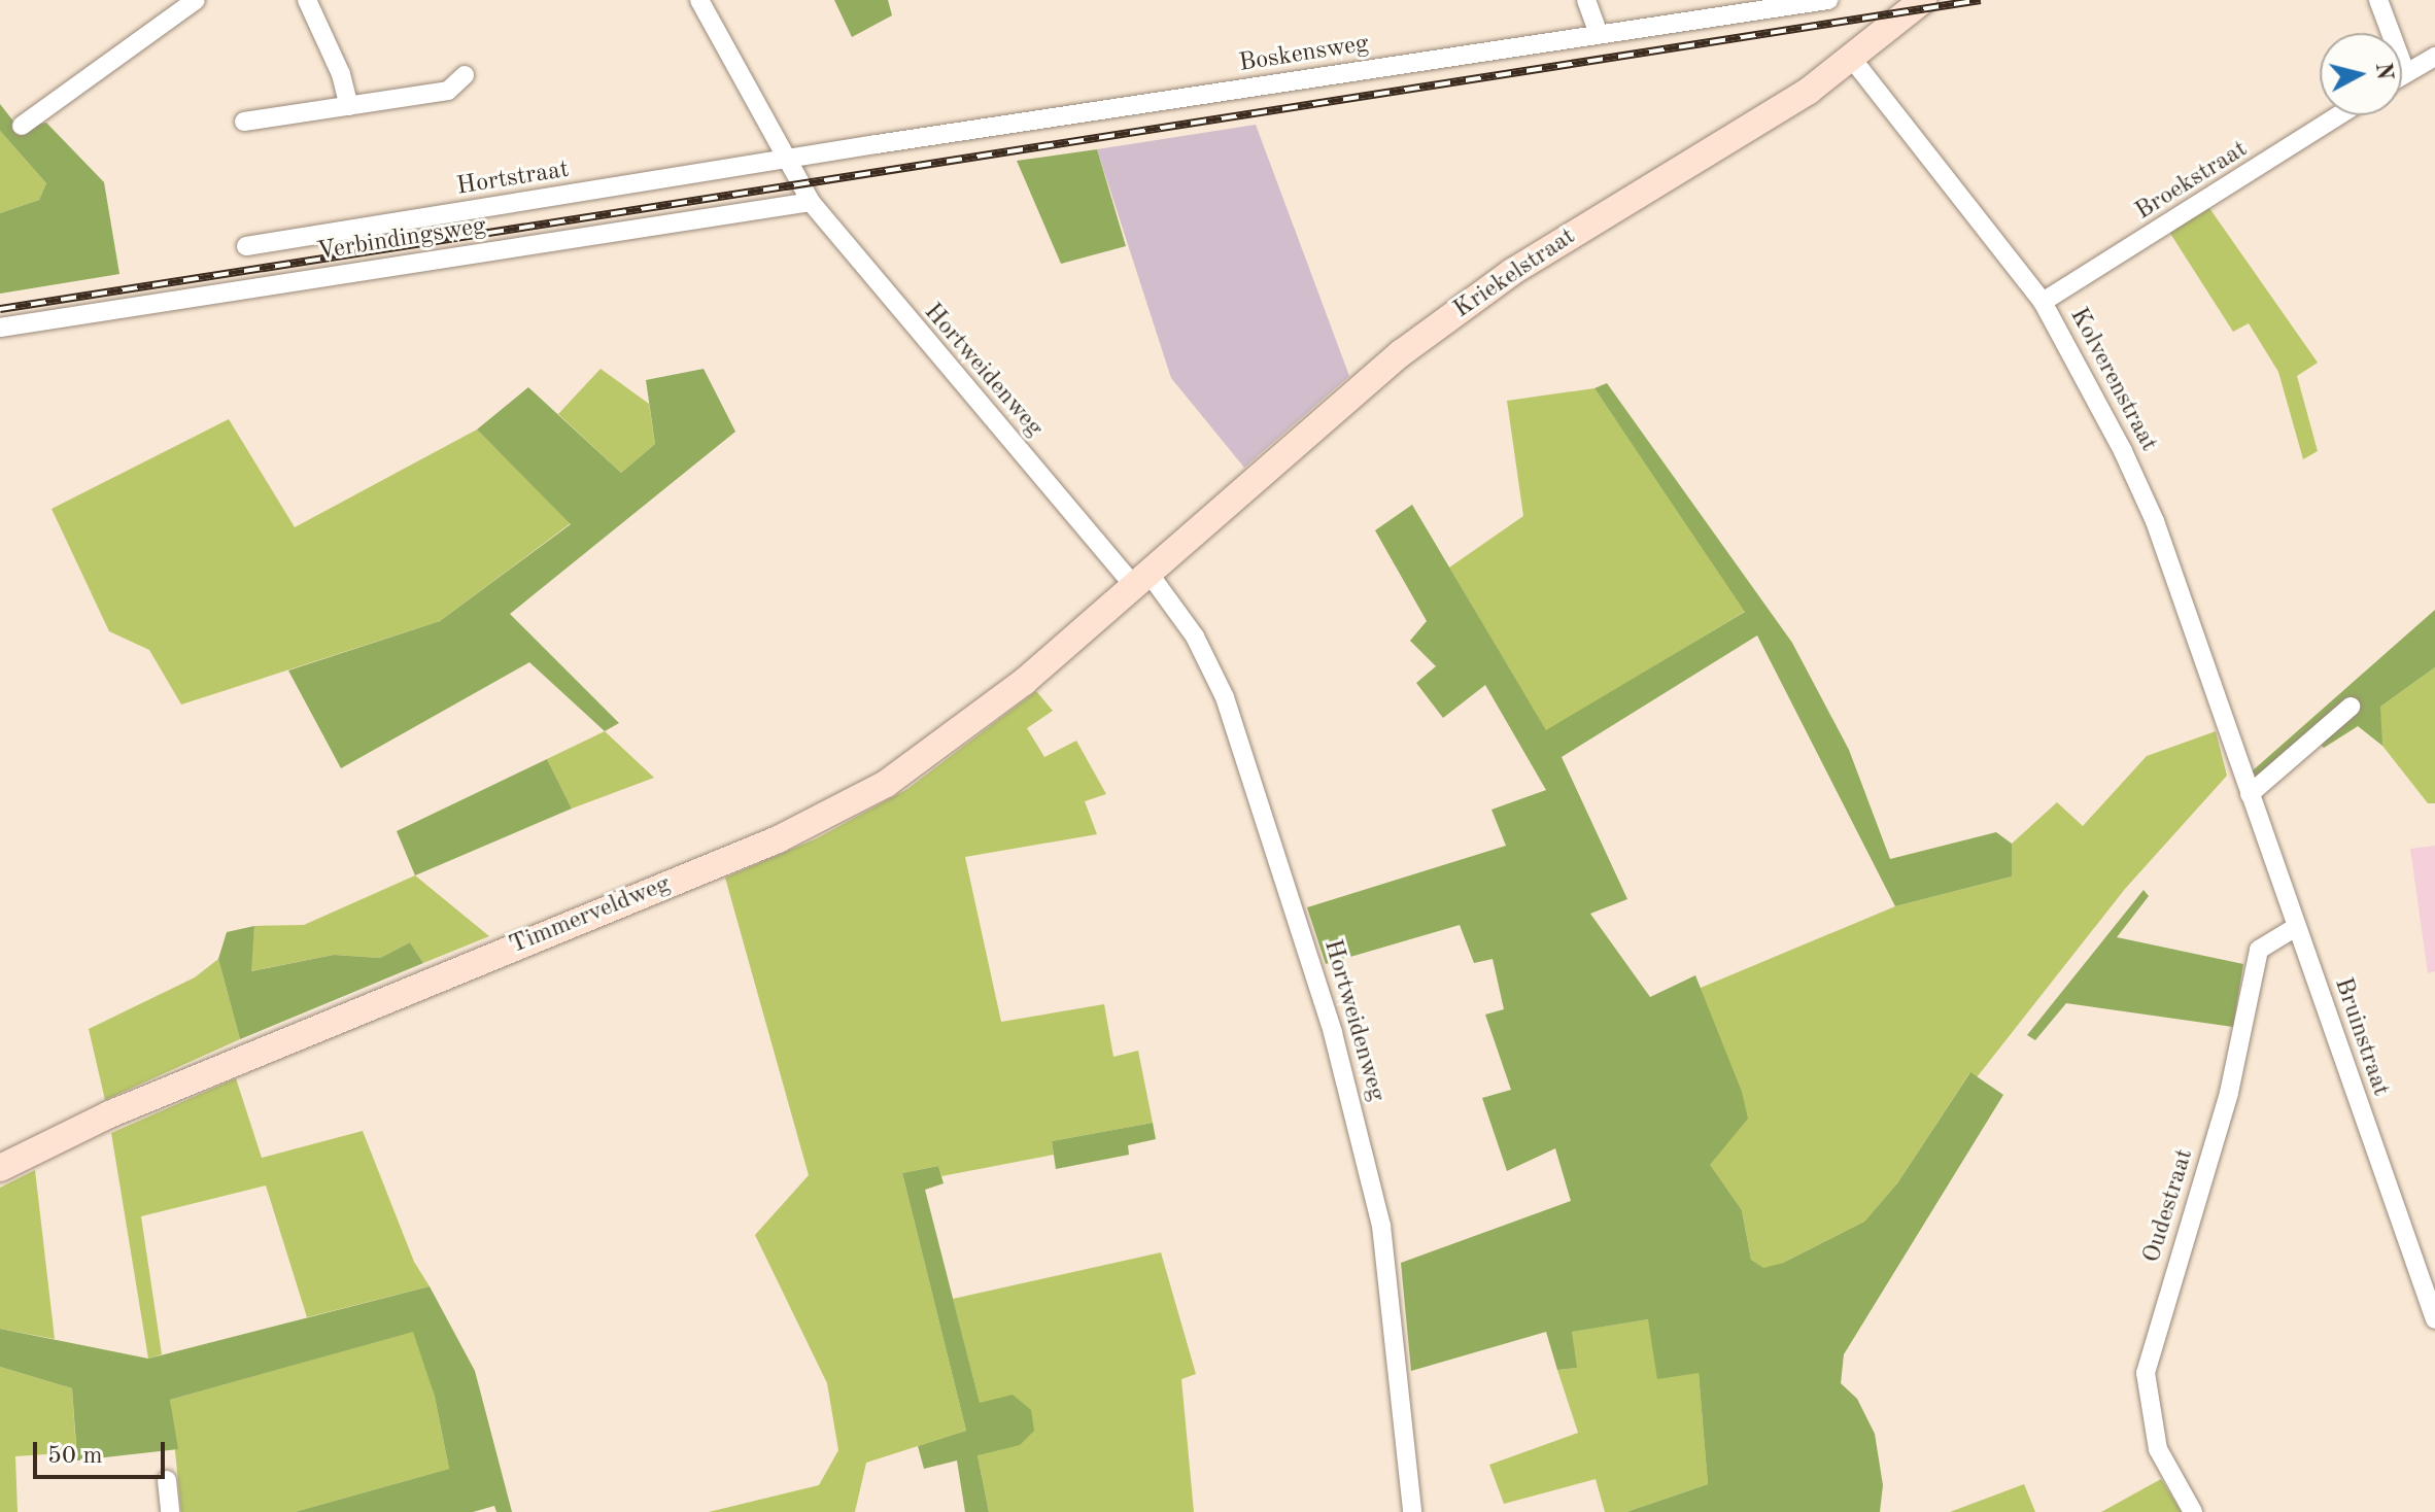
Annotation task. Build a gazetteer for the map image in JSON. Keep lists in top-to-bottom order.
{
  "streets": {
    "street": [
      "Boskensweg",
      "Hortstraat",
      "Broekstraat",
      "Verbindingsweg",
      "Kriekelstraat",
      "Hortweidenweg",
      "Kolverenstraat",
      "Timmerveldweg",
      "Bruinstraat",
      "Oudestraat"
    ]
  },
  "crossings": [
    ["Boskensweg", "Hortstraat"],
    ["Boskensweg", "Hortweidenweg"],
    ["Hortstraat", "Hortweidenweg"],
    ["Broekstraat", "Kolverenstraat"],
    ["Verbindingsweg", "Hortweidenweg"],
    ["Kriekelstraat", "Hortweidenweg"],
    ["Kriekelstraat", "Kolverenstraat"],
    ["Kriekelstraat", "Timmerveldweg"],
    ["Hortweidenweg", "Timmerveldweg"],
    ["Kolverenstraat", "Bruinstraat"],
    ["Bruinstraat", "Oudestraat"]
  ],
  "scale_bar": "50 m",
  "north": "right"
}
